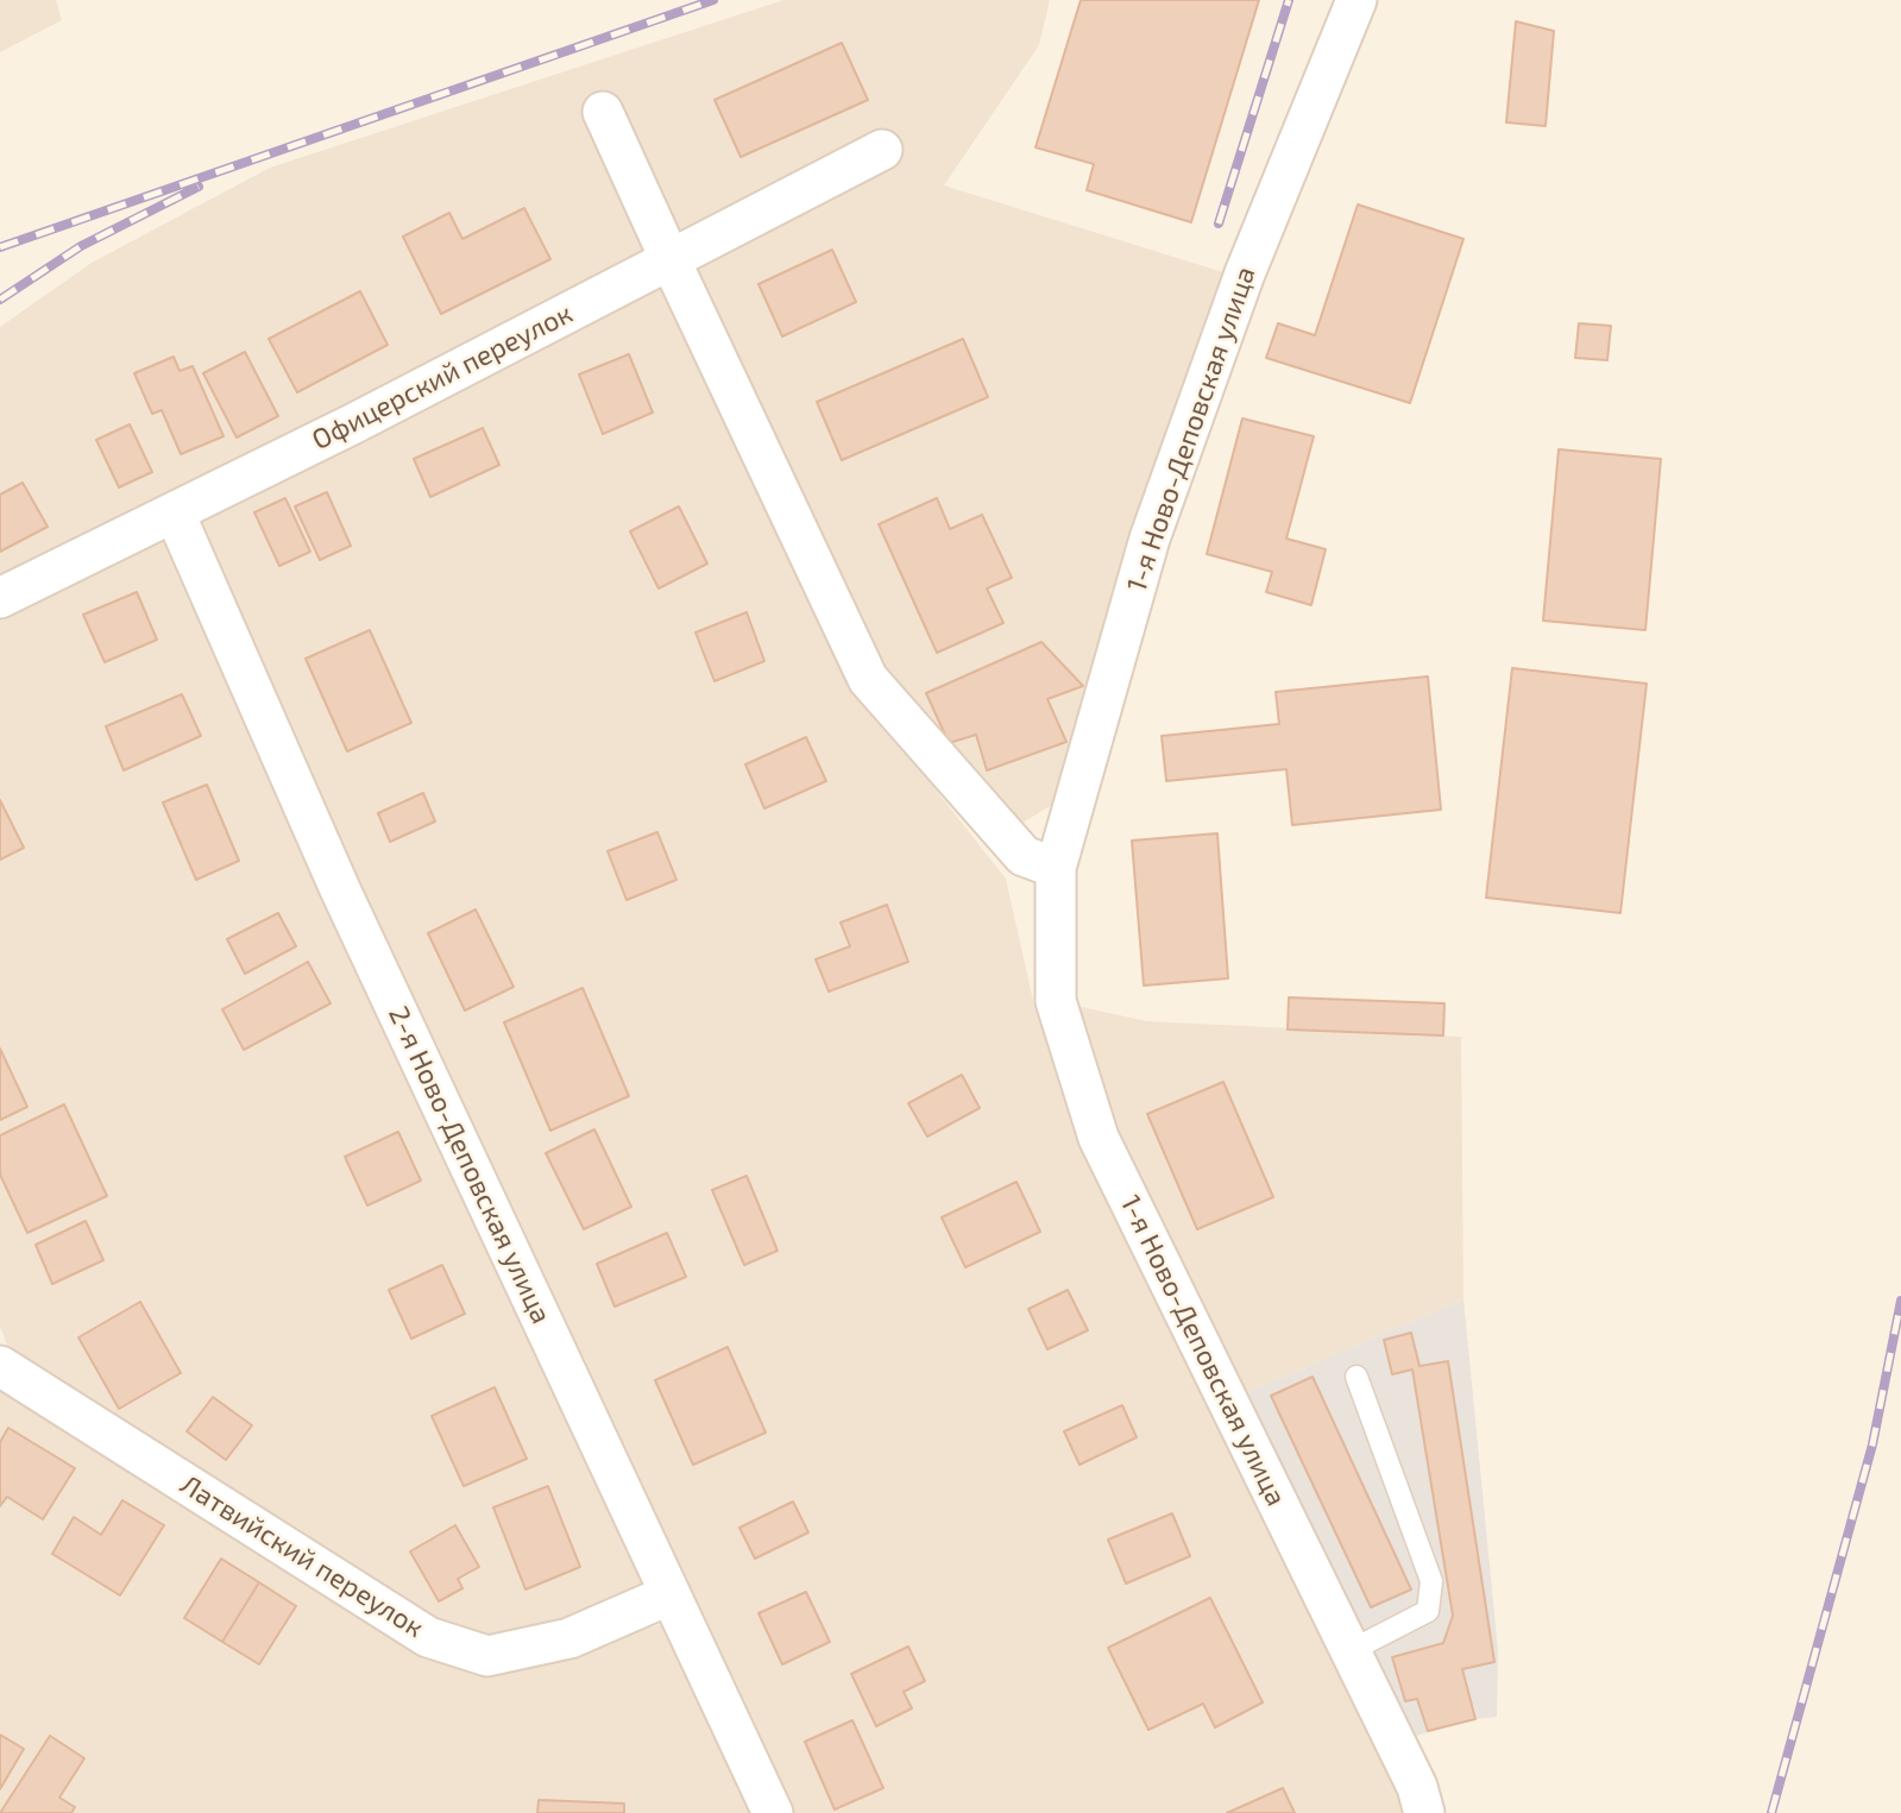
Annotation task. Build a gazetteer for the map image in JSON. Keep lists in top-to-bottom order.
{
  "streets": {
    "street": [
      "Офицерский переулок",
      "1-я Ново-Деповская улица",
      "2-я Ново-Деповская улица",
      "Латвийский переулок"
    ]
  },
  "crossings": [
    ["Офицерский переулок", "2-я Ново-Деповская улица"],
    ["2-я Ново-Деповская улица", "Латвийский переулок"]
  ]
}
